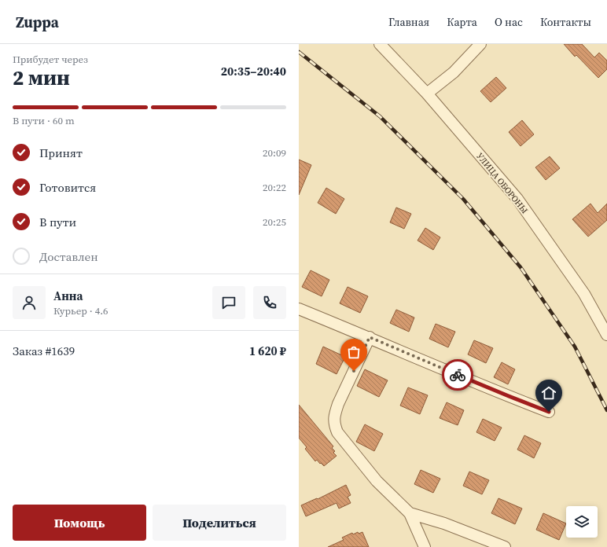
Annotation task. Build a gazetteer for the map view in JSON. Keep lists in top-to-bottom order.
{
  "streets": {
    "street": ["УЛИЦА ОБОРОНЫ"]
  },
  "page": {
    "header": "Zuppa",
    "nav": [
      "Главная",
      "Карта",
      "О нас",
      "Контакты"
    ],
    "heading": ["2 мин", "Прибудет через", "20:35–20:40"],
    "panel": [
      "Анна",
      "Курьер · 4.6",
      "Заказ #1639",
      "1 620 ₽"
    ],
    "bar": "В пути · 60 m",
    "list": [
      ["Принят", "20:09"],
      ["Готовится", "20:22"],
      ["В пути", "20:25"],
      "Доставлен"
    ],
    "buttons": ["Помощь", "Поделиться"]
  }
}
